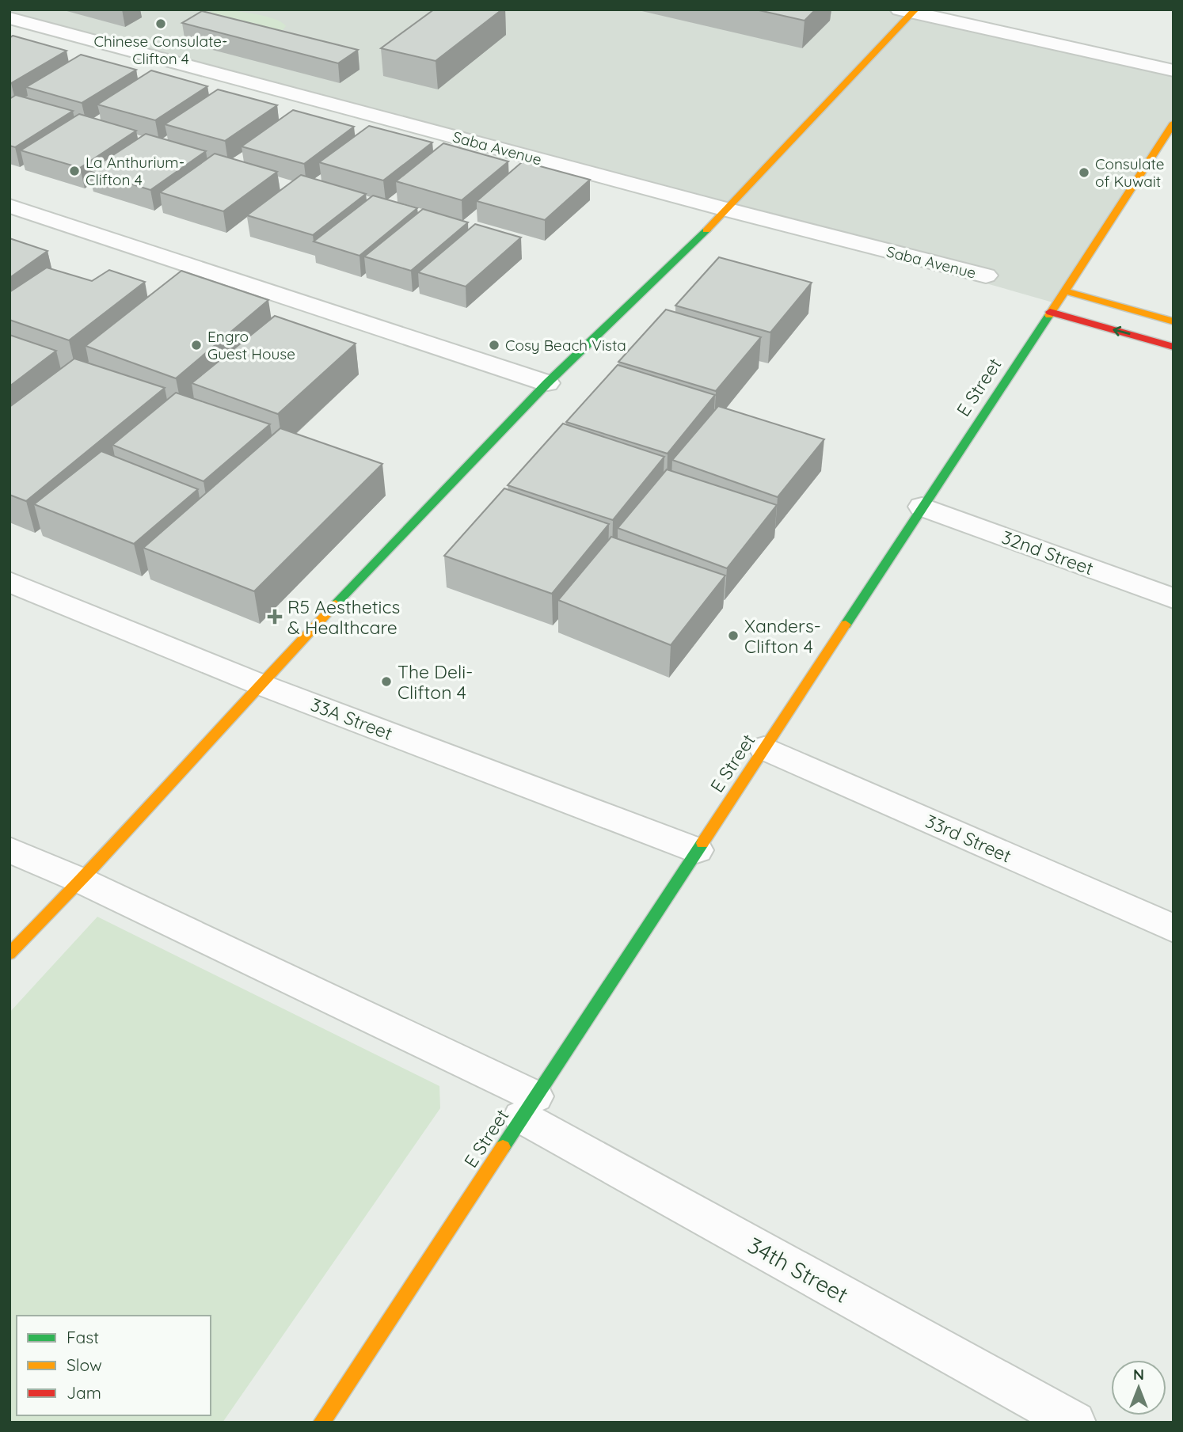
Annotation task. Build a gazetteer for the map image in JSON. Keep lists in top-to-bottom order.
{
  "streets": {
    "main road": ["E Street"],
    "street": [
      "Saba Avenue",
      "32nd Street",
      "33A Street",
      "33rd Street",
      "34th Street"
    ]
  },
  "crossings": [
    ["E Street", "32nd Street"],
    ["E Street", "33A Street"],
    ["E Street", "33rd Street"],
    ["E Street", "34th Street"]
  ],
  "places": {
    "other": [
      "Chinese Consulate- Clifton 4",
      "La Anthurium- Clifton 4",
      "Consulate of Kuwait",
      "Engro Guest House",
      "Cosy Beach Vista",
      "Xanders- Clifton 4",
      "The Deli- Clifton 4"
    ],
    "health": ["R5 Aesthetics & Healthcare"]
  },
  "legend": ["Fast", "Slow", "Jam"],
  "north": "top"
}
